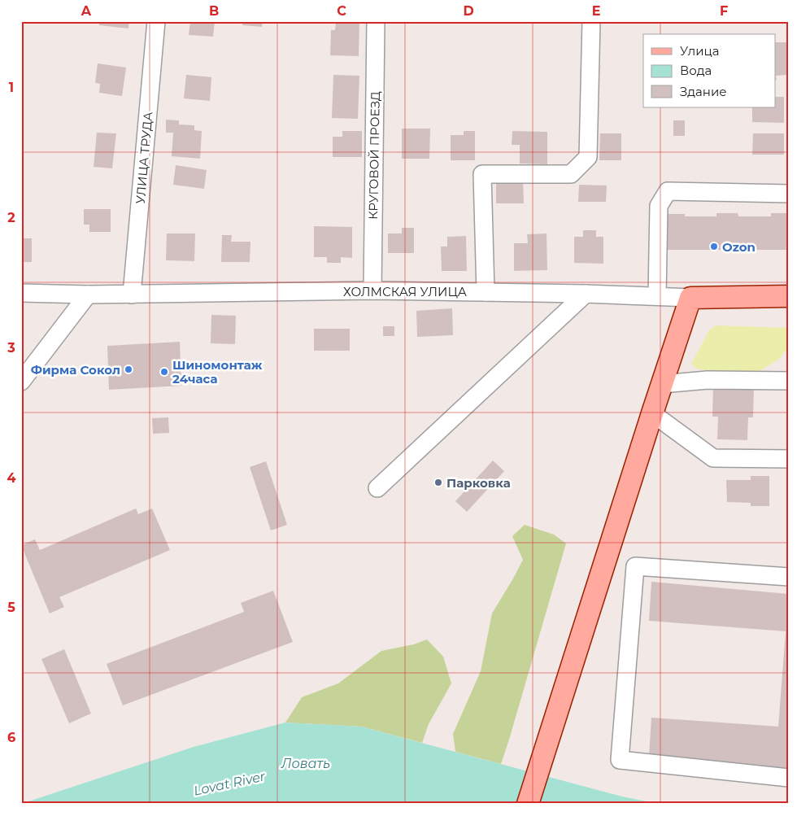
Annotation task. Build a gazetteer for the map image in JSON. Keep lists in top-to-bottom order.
{
  "streets": {
    "main road": ["ХОЛМСКАЯ УЛИЦА"],
    "street": ["КРУГОВОЙ ПРОЕЗД", "УЛИЦА ТРУДА"]
  },
  "crossings": [
    ["КРУГОВОЙ ПРОЕЗД", "ХОЛМСКАЯ УЛИЦА"],
    ["УЛИЦА ТРУДА", "ХОЛМСКАЯ УЛИЦА"]
  ],
  "water": ["Ловать", "Lovat River"],
  "places": [
    "Ozon",
    "Фирма Сокол",
    "Шиномонтаж 24часа",
    "Парковка"
  ],
  "legend": ["Улица", "Вода", "Здание"],
  "grid": {
    "columns": [
      "A",
      "B",
      "C",
      "D",
      "E",
      "F"
    ],
    "rows": [
      "1",
      "2",
      "3",
      "4",
      "5",
      "6"
    ]
  }
}
